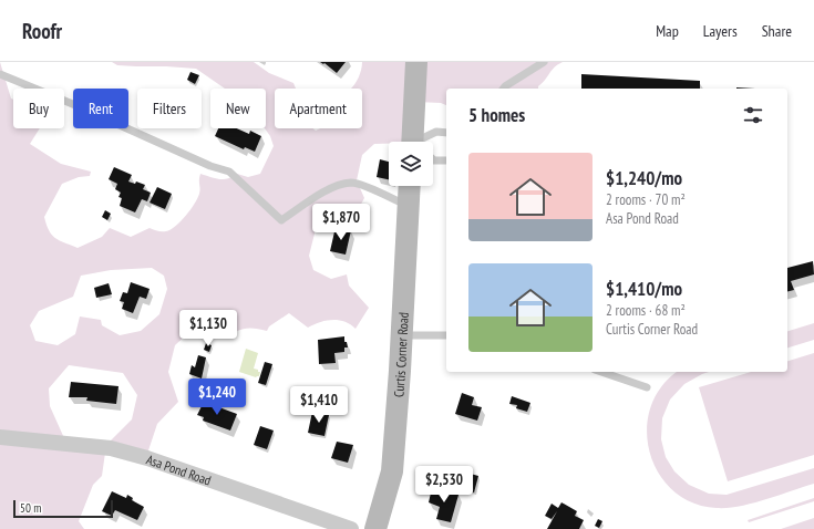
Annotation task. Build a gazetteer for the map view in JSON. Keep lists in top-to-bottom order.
{
  "streets": {
    "street": ["Curtis Corner Road", "Asa Pond Road"]
  },
  "scale_bar": "50 m",
  "page": {
    "header": "Roofr",
    "nav": ["Map", "Layers", "Share"],
    "chip": [
      "Buy",
      "Rent",
      "Filters",
      "New",
      "Apartment"
    ],
    "heading": "5 homes",
    "list": [
      {
        "name": "$1,240/mo",
        "note": "2 rooms · 70 m² · Asa Pond Road"
      },
      {
        "name": "$1,410/mo",
        "note": "2 rooms · 68 m² · Curtis Corner Road"
      }
    ],
    "price": [
      "$1,870",
      "$1,130",
      "$1,240",
      "$1,410",
      "$2,530"
    ],
    "scale": "50 m"
  }
}
